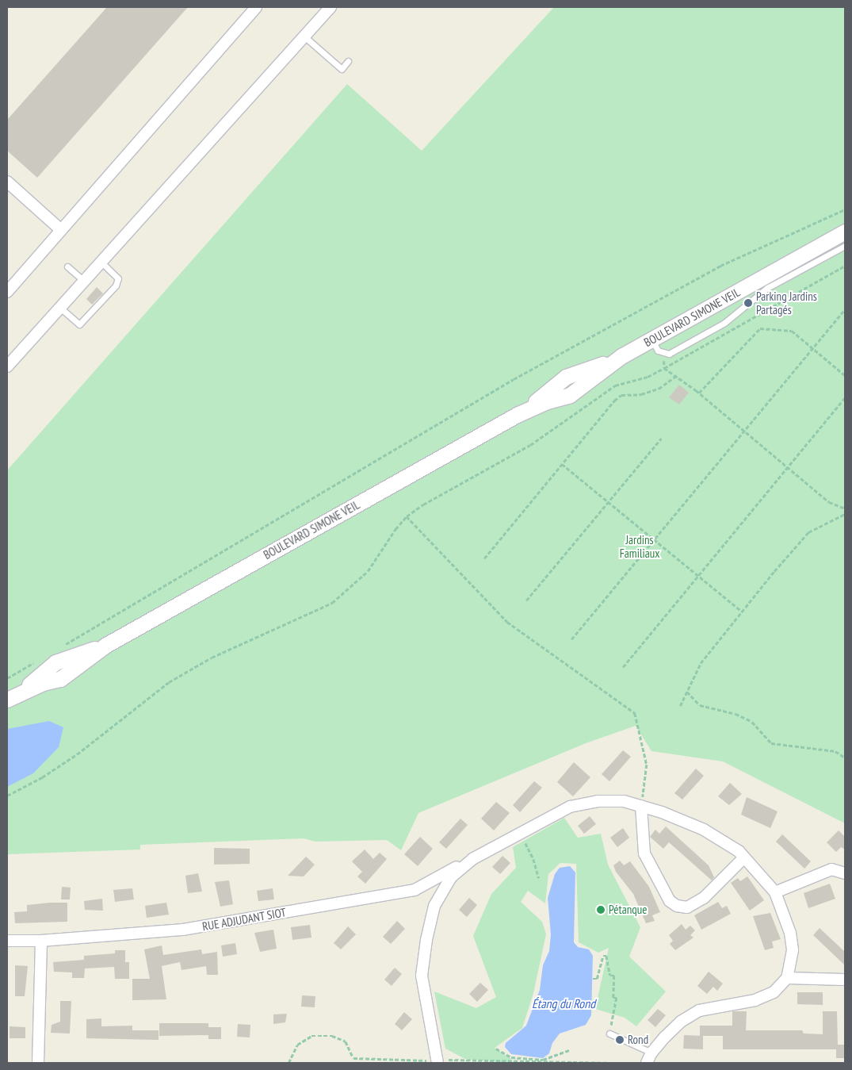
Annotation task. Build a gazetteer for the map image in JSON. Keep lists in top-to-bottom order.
{
  "streets": {
    "main road": ["BOULEVARD SIMONE VEIL"],
    "street": ["RUE ADJUDANT SIOT"]
  },
  "water": ["Étang du Rond"],
  "parks": ["Jardins Familiaux"],
  "places": ["Parking Jardins Partagés", "Pétanque", "Rond"]
}
